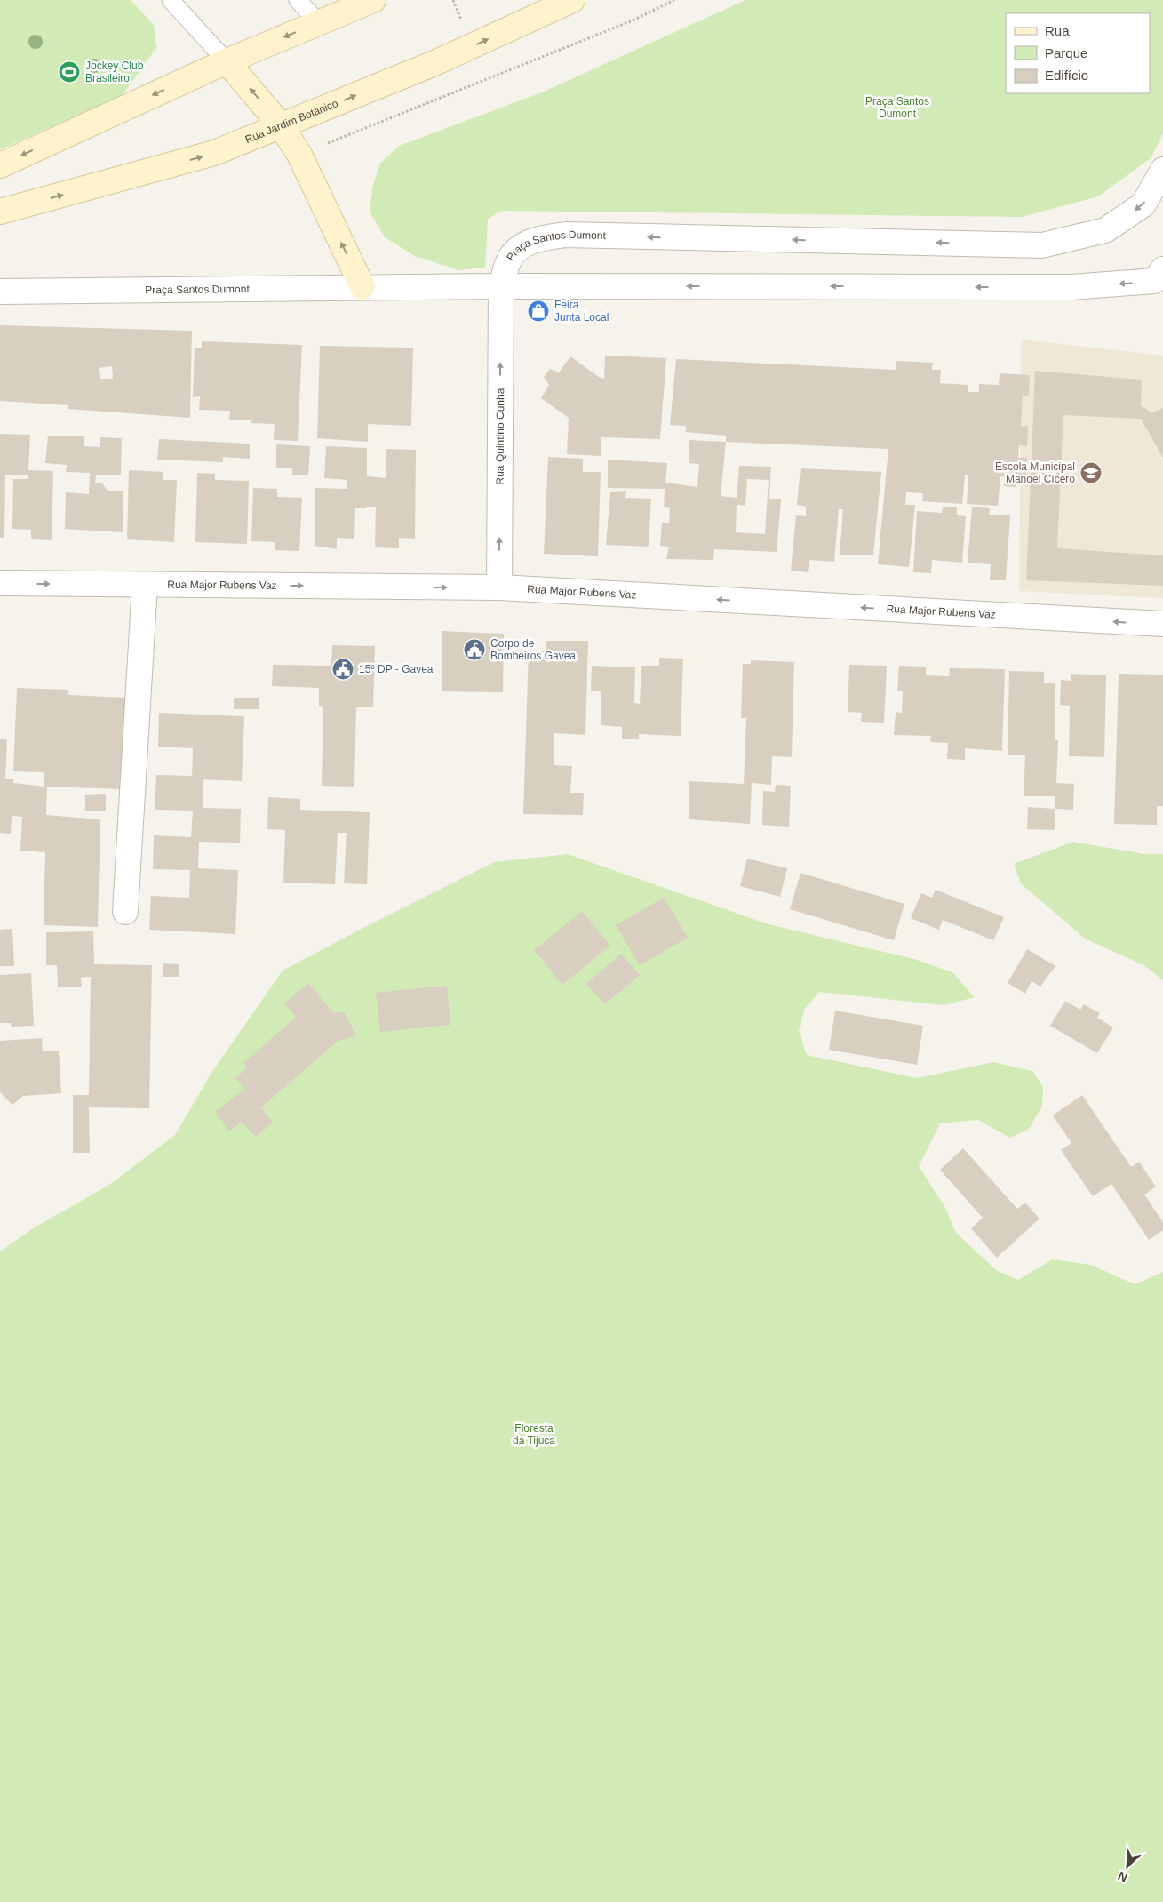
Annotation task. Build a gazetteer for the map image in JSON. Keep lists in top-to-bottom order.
{
  "streets": {
    "main road": ["Rua Jardim Botânico"],
    "street": ["Praça Santos Dumont", "Rua Quintino Cunha", "Rua Major Rubens Vaz"]
  },
  "crossings": [
    ["Praça Santos Dumont", "Rua Quintino Cunha"],
    ["Rua Quintino Cunha", "Rua Major Rubens Vaz"]
  ],
  "one_way": ["Praça Santos Dumont", "Rua Quintino Cunha"],
  "parks": ["Praça Santos Dumont", "Floresta da Tijuca"],
  "places": {
    "sports": ["Jockey Club Brasileiro"],
    "shop": ["Feira Junta Local"],
    "school or university": ["Escola Municipal Manoel Cícero"],
    "public building": ["Corpo de Bombeiros Gavea", "15º DP - Gavea"]
  },
  "legend": ["Rua", "Parque", "Edifício"],
  "north": "bottom left"
}
